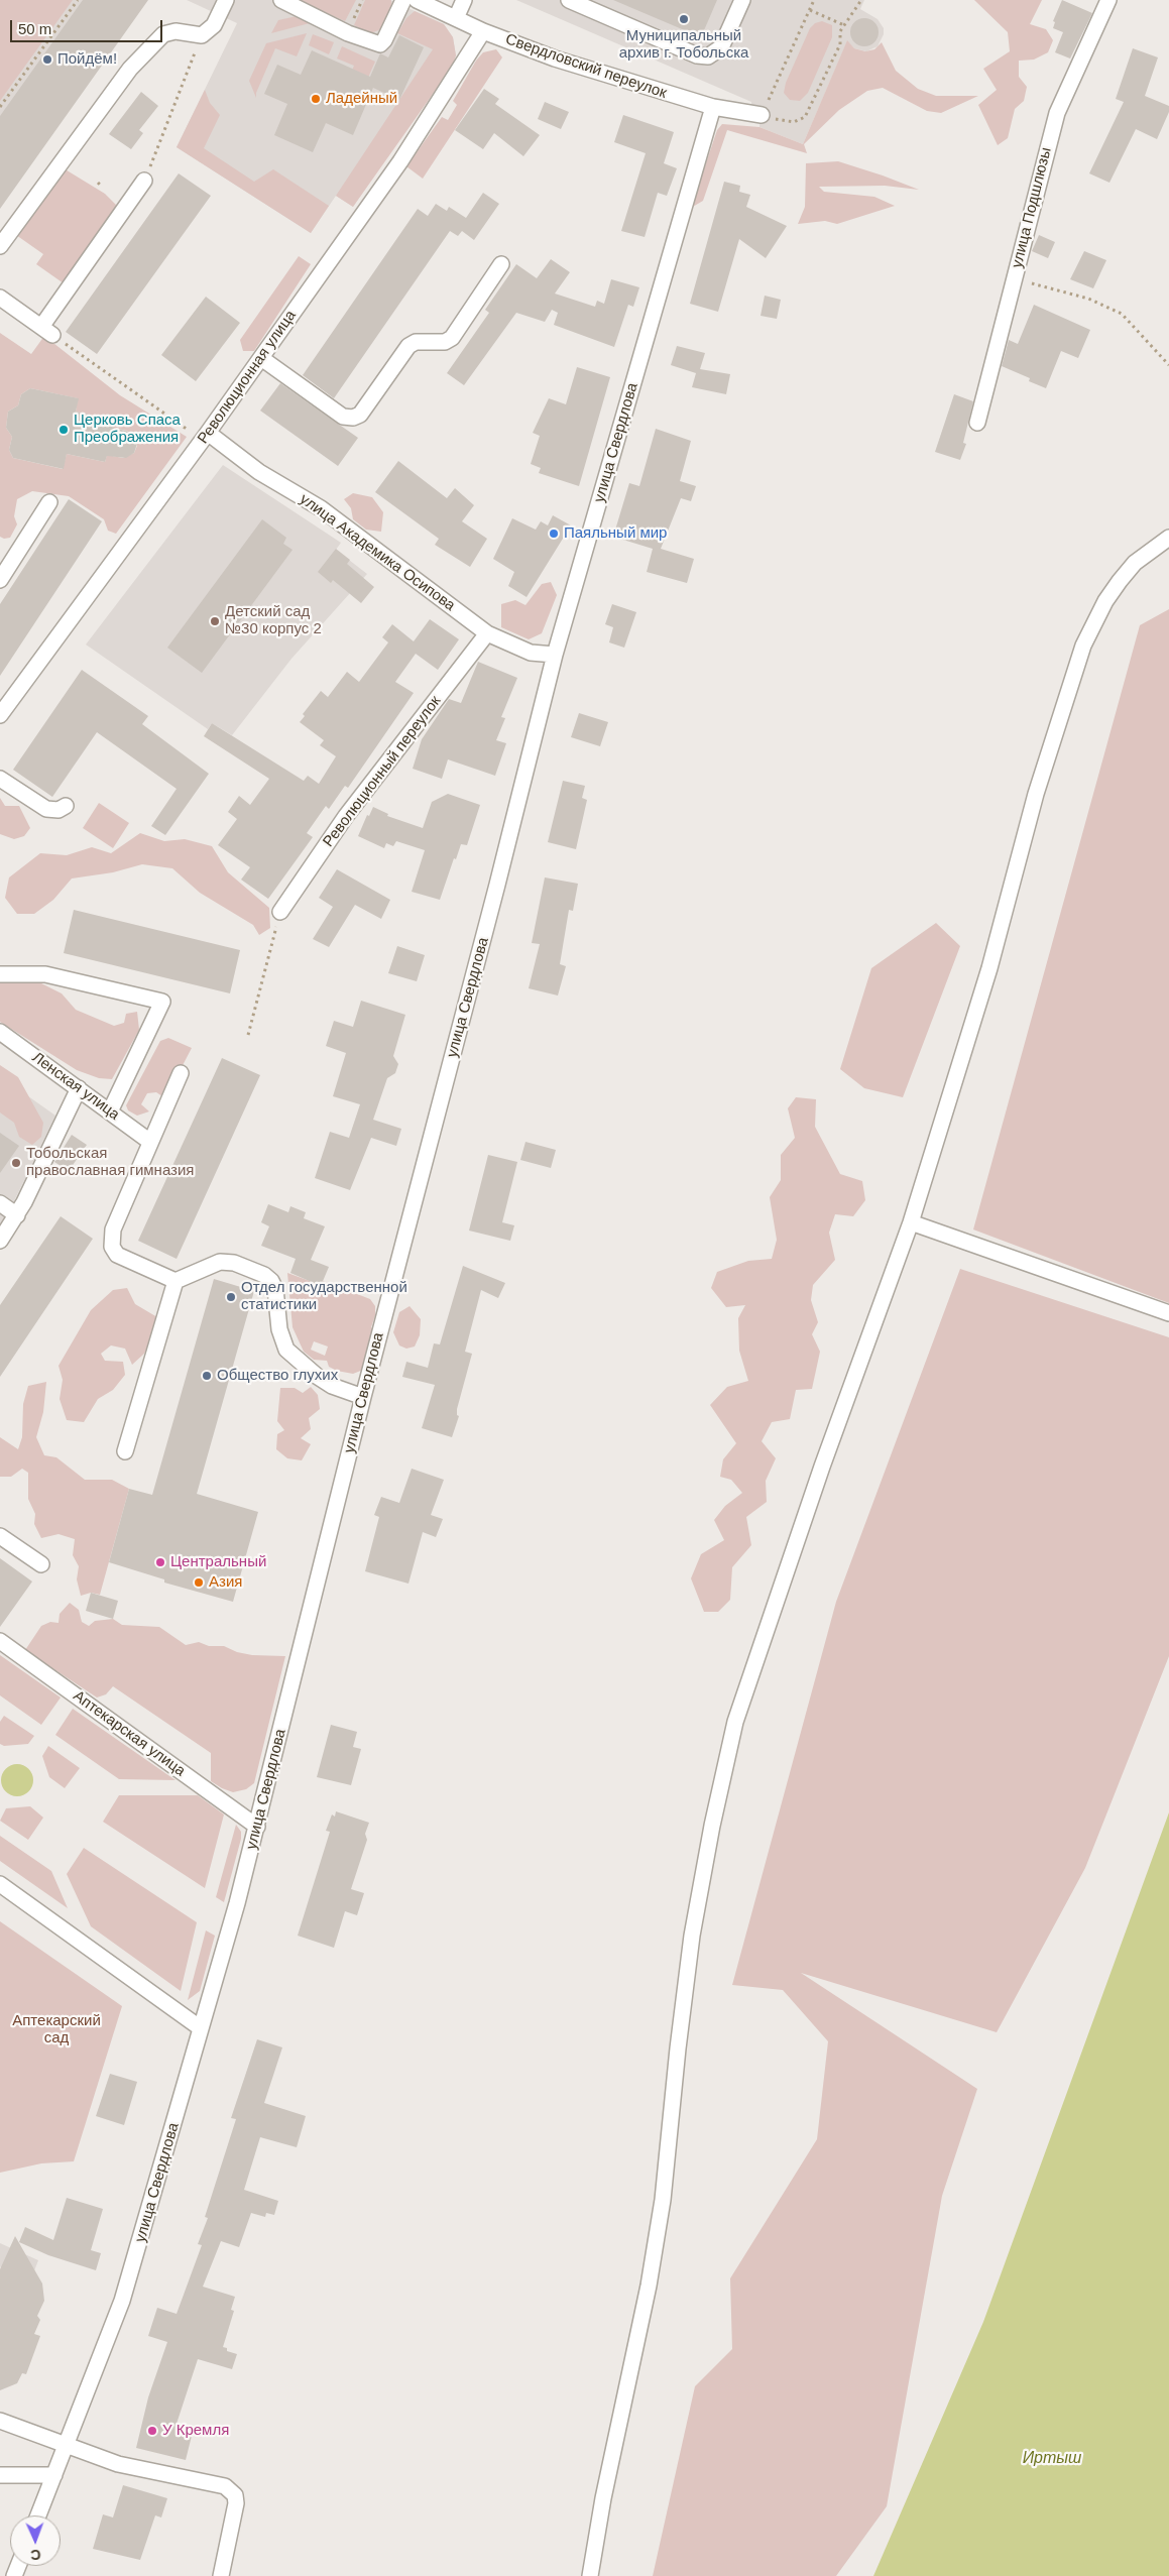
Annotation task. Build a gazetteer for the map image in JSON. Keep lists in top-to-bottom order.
{
  "streets": {
    "street": [
      "Свердловский переулок",
      "улица Подшлюзы",
      "Революционная улица",
      "улица Свердлова",
      "улица Академика Осипова",
      "Революционный переулок",
      "Ленская улица",
      "Аптекарская улица"
    ]
  },
  "crossings": [
    ["Свердловский переулок", "Революционная улица"],
    ["Свердловский переулок", "улица Свердлова"],
    ["Революционная улица", "улица Академика Осипова"],
    ["улица Свердлова", "улица Академика Осипова"],
    ["улица Свердлова", "Аптекарская улица"],
    ["улица Академика Осипова", "Революционный переулок"]
  ],
  "water": ["Иртыш"],
  "parks": ["Аптекарский сад"],
  "places": [
    "Муниципальный архив г. Тобольска",
    "Пойдём!",
    "Ладейный",
    "Церковь Спаса Преображения",
    "Паяльный мир",
    "Детский сад №30 корпус 2",
    "Тобольская православная гимназия",
    "Отдел государственной статистики",
    "Общество глухих",
    "Центральный",
    "Азия",
    "У Кремля"
  ],
  "scale_bar": "50 m",
  "north": "bottom"
}
